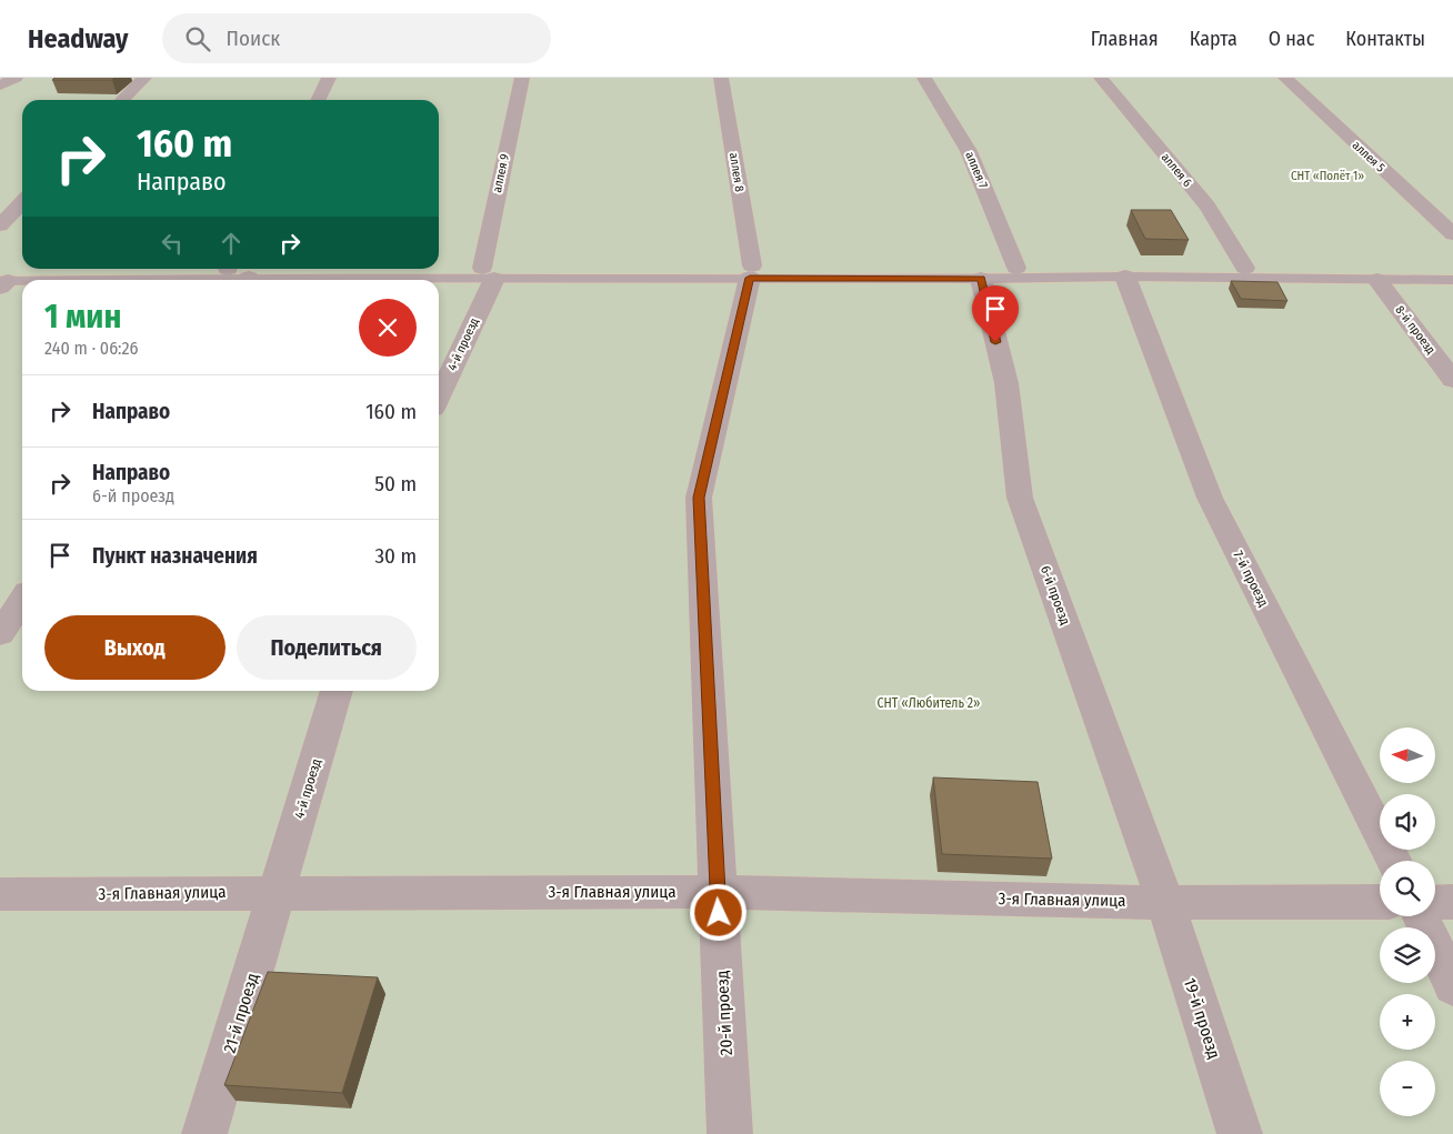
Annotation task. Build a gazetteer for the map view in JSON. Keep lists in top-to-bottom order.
{
  "streets": {
    "street": [
      "аллея 5",
      "аллея 7",
      "аллея 6",
      "аллея 8",
      "аллея 9",
      "8-й проезд",
      "4-й проезд",
      "7-й проезд",
      "6-й проезд",
      "3-я Главная улица",
      "21-й проезд",
      "20-й проезд",
      "19-й проезд"
    ]
  },
  "crossings": [
    ["аллея 8", "20-й проезд"],
    ["аллея 9", "4-й проезд"],
    ["4-й проезд", "3-я Главная улица"],
    ["4-й проезд", "21-й проезд"],
    ["6-й проезд", "3-я Главная улица"],
    ["6-й проезд", "19-й проезд"],
    ["3-я Главная улица", "21-й проезд"],
    ["3-я Главная улица", "20-й проезд"],
    ["3-я Главная улица", "19-й проезд"]
  ],
  "parks": ["СНТ «Полёт 1»", "СНТ «Любитель 2»"],
  "north": "left",
  "page": {
    "header": "Headway",
    "search": "Поиск",
    "nav": [
      "Главная",
      "Карта",
      "О нас",
      "Контакты"
    ],
    "turn": ["160 m", "Направо"],
    "heading": ["1 мин", "240 m · 06:26"],
    "list": [
      {
        "name": "Направо",
        "value": "160 m"
      },
      {
        "name": "Направо",
        "note": "6-й проезд",
        "value": "50 m"
      },
      {
        "name": "Пункт назначения",
        "value": "30 m"
      }
    ],
    "buttons": ["Выход", "Поделиться"],
    "map_buttons": ["+", "−"]
  }
}
